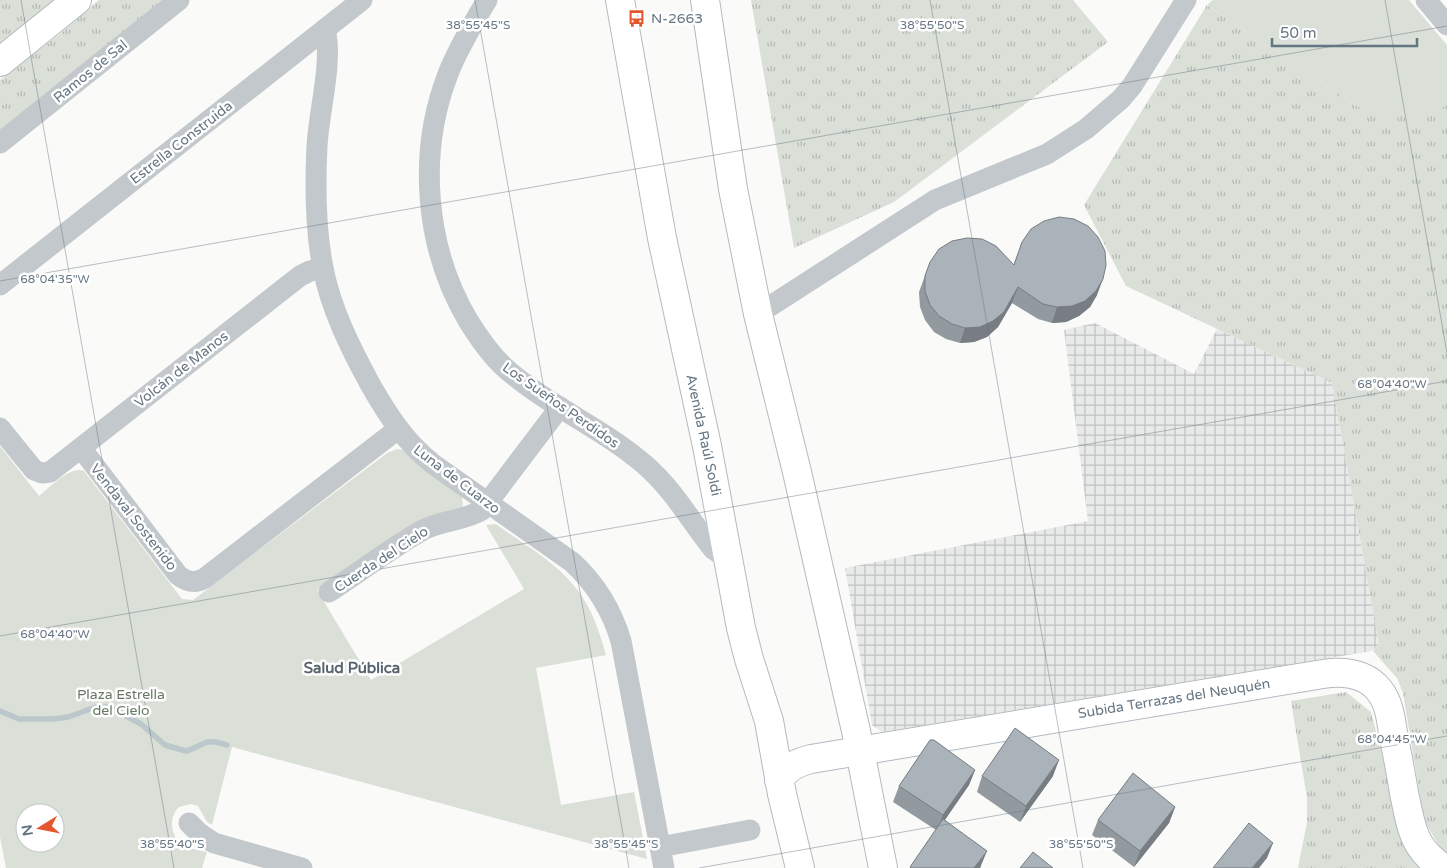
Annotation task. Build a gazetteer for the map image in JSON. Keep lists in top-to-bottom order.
{
  "streets": {
    "main road": ["Avenida Raúl Soldi", "Subida Terrazas del Neuquén"],
    "street": [
      "Ramos de Sal",
      "Estrella Construida",
      "Volcán de Manos",
      "Los Sueños Perdidos",
      "Luna de Cuarzo",
      "Vendaval Sostenido",
      "Cuerda del Cielo"
    ]
  },
  "crossings": [
    ["Estrella Construida", "Luna de Cuarzo"],
    ["Volcán de Manos", "Luna de Cuarzo"],
    ["Volcán de Manos", "Vendaval Sostenido"],
    ["Los Sueños Perdidos", "Avenida Raúl Soldi"],
    ["Los Sueños Perdidos", "Cuerda del Cielo"],
    ["Avenida Raúl Soldi", "Subida Terrazas del Neuquén"],
    ["Luna de Cuarzo", "Vendaval Sostenido"],
    ["Luna de Cuarzo", "Cuerda del Cielo"]
  ],
  "districts": ["Salud Pública"],
  "parks": ["Plaza Estrella del Cielo"],
  "places": {
    "bus stop": ["N-2663"]
  },
  "scale_bar": "50 m",
  "north": "left",
  "coordinates": [
    "38°55'45\"S",
    "38°55'50\"S",
    "68°04'35\"W",
    "68°04'40\"W",
    "68°04'45\"W",
    "38°55'40\"S"
  ]
}
